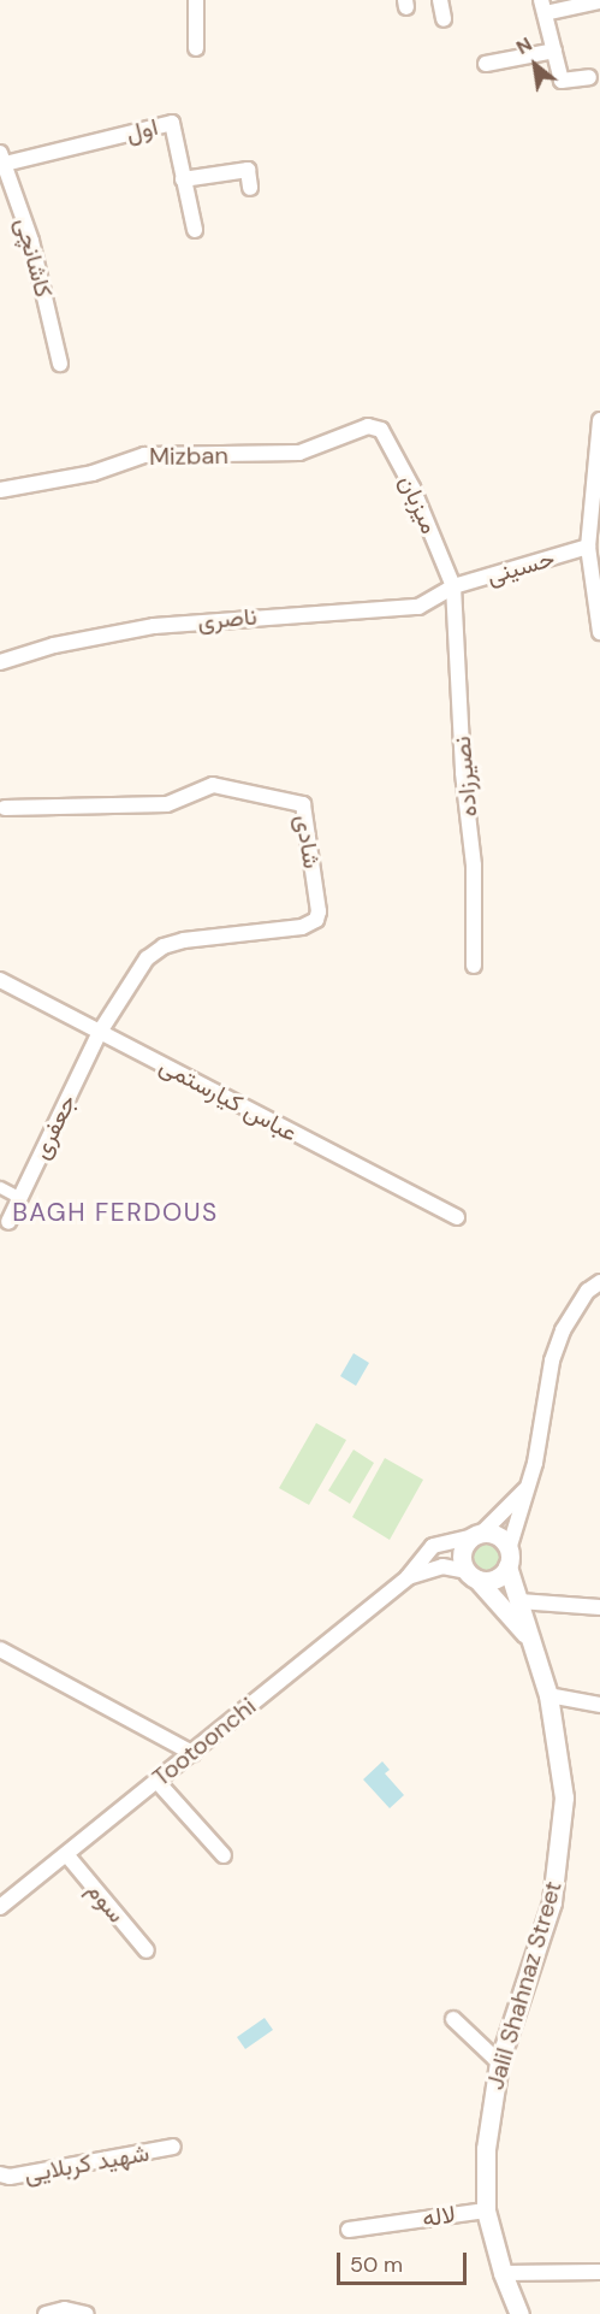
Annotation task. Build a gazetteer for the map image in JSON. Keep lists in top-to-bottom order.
{
  "streets": {
    "street": [
      "اول",
      "کاشانچی",
      "Mizban",
      "حسینی",
      "ناصری",
      "نصیرزاده",
      "شادی",
      "عباس کیارستمی",
      "جعفری",
      "Tootoonchi",
      "سوم",
      "Jalil Shahnaz Street",
      "شهید کربلایی",
      "لاله"
    ]
  },
  "crossings": [
    ["اول", "کاشانچی"],
    ["Mizban", "حسینی"],
    ["Mizban", "ناصری"],
    ["Mizban", "نصیرزاده"],
    ["حسینی", "ناصری"],
    ["حسینی", "نصیرزاده"],
    ["ناصری", "نصیرزاده"],
    ["شادی", "عباس کیارستمی"],
    ["شادی", "جعفری"],
    ["عباس کیارستمی", "جعفری"],
    ["Tootoonchi", "سوم"],
    ["Jalil Shahnaz Street", "لاله"]
  ],
  "districts": ["BAGH FERDOUS"],
  "scale_bar": "50 m",
  "north": "top left"
}
